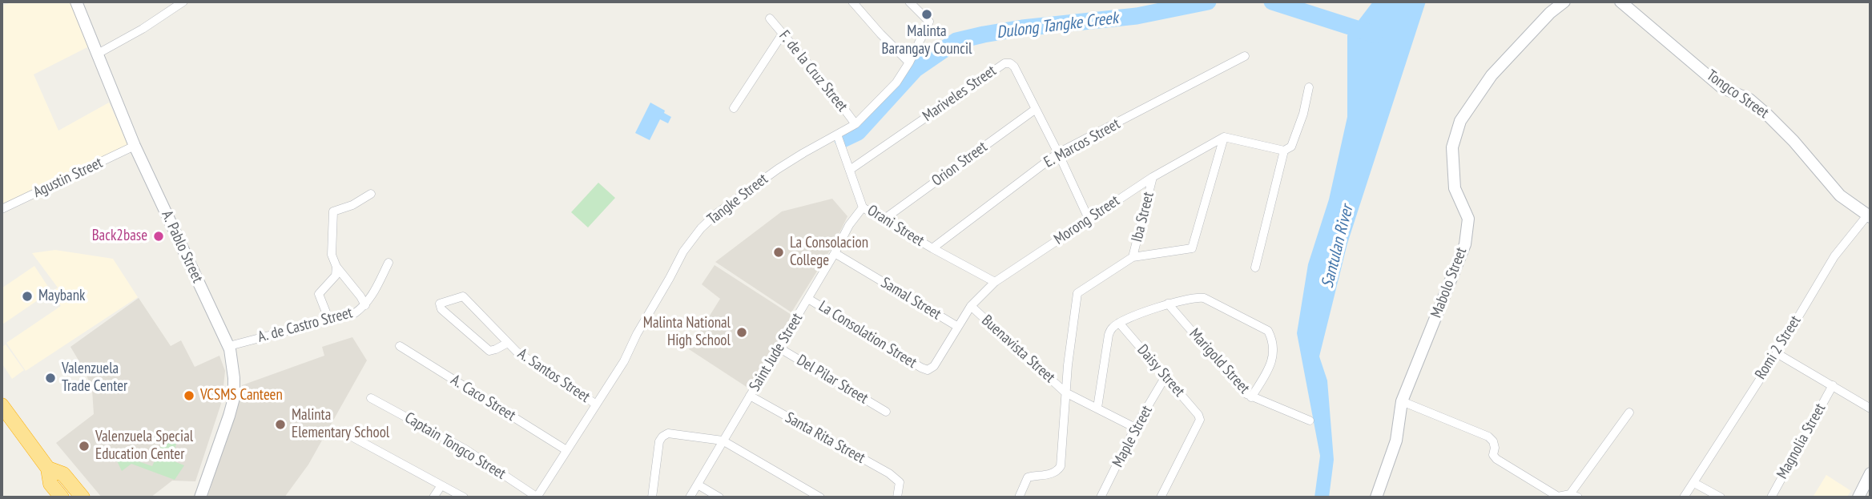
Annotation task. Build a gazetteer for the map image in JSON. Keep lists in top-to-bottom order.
{
  "streets": {
    "street": [
      "F. de la Cruz Street",
      "Mariveles Street",
      "Tongco Street",
      "E. Marcos Street",
      "Orion Street",
      "Agustin Street",
      "Tangke Street",
      "Iba Street",
      "Morong Street",
      "Orani Street",
      "A. Pablo Street",
      "Mabolo Street",
      "Samal Street",
      "A. de Castro Street",
      "La Consolation Street",
      "Romi 2 Street",
      "Buenavista Street",
      "Saint Jude Street",
      "Marigold Street",
      "Daisy Street",
      "A. Santos Street",
      "Del Pilar Street",
      "A. Caco Street",
      "Maple Street",
      "Santa Rita Street",
      "Magnolia Street",
      "Captain Tongco Street"
    ]
  },
  "crossings": [
    ["F. de la Cruz Street", "Tangke Street"],
    ["Mariveles Street", "E. Marcos Street"],
    ["Mariveles Street", "Orion Street"],
    ["Mariveles Street", "Morong Street"],
    ["Mariveles Street", "Orani Street"],
    ["Tongco Street", "Romi 2 Street"],
    ["E. Marcos Street", "Orani Street"],
    ["Orion Street", "Orani Street"],
    ["Agustin Street", "A. Pablo Street"],
    ["Tangke Street", "Orani Street"],
    ["Tangke Street", "A. Santos Street"],
    ["Tangke Street", "A. Caco Street"],
    ["Tangke Street", "Captain Tongco Street"],
    ["Iba Street", "Morong Street"],
    ["Iba Street", "Buenavista Street"],
    ["Morong Street", "Orani Street"],
    ["Morong Street", "Samal Street"],
    ["Morong Street", "La Consolation Street"],
    ["Morong Street", "Buenavista Street"],
    ["Orani Street", "Saint Jude Street"],
    ["A. Pablo Street", "A. de Castro Street"],
    ["Samal Street", "Saint Jude Street"],
    ["La Consolation Street", "Saint Jude Street"],
    ["Buenavista Street", "Maple Street"],
    ["Saint Jude Street", "Del Pilar Street"],
    ["Saint Jude Street", "Santa Rita Street"],
    ["Daisy Street", "Maple Street"]
  ],
  "water": ["Dulong Tangke Creek", "Santulan River"],
  "places": [
    "Malinta Barangay Council",
    "Back2base",
    "La Consolacion College",
    "Maybank",
    "Malinta National High School",
    "Valenzuela Trade Center",
    "VCSMS Canteen",
    "Malinta Elementary School",
    "Valenzuela Special Education Center"
  ]
}
